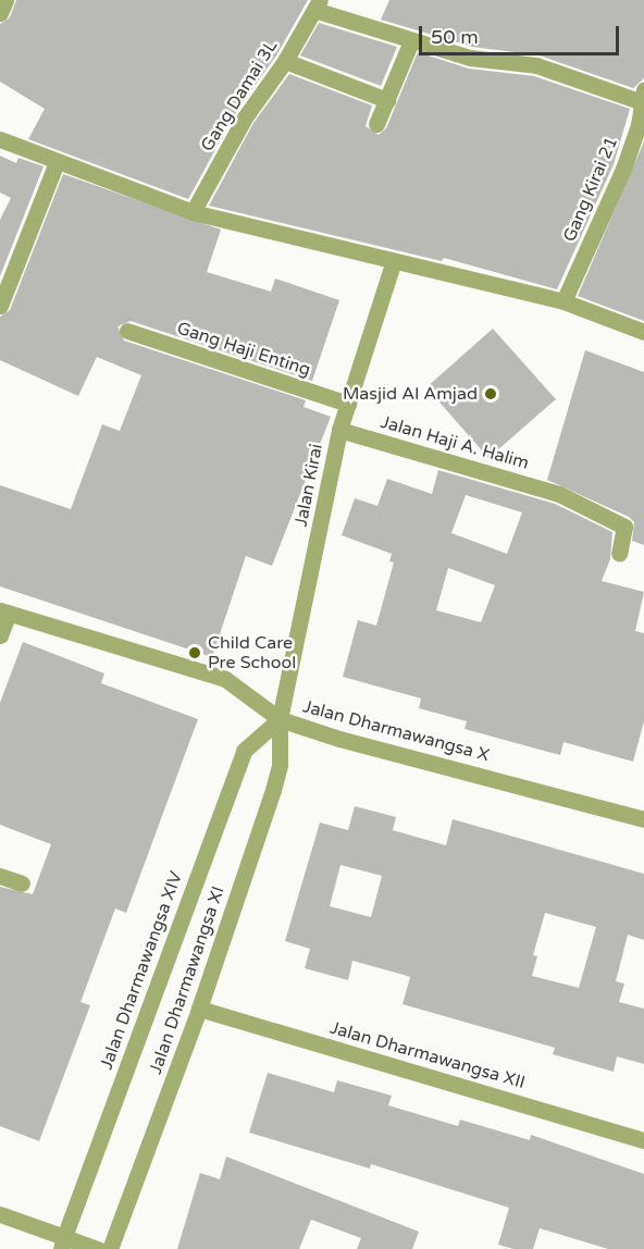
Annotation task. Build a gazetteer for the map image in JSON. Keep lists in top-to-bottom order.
{
  "streets": {
    "street": [
      "Gang Damai 3L",
      "Gang Kirai 21",
      "Gang Haji Enting",
      "Jalan Haji A. Halim",
      "Jalan Kirai",
      "Jalan Dharmawangsa X",
      "Jalan Dharmawangsa XIV",
      "Jalan Dharmawangsa XI",
      "Jalan Dharmawangsa XII"
    ]
  },
  "crossings": [
    ["Gang Haji Enting", "Jalan Kirai"],
    ["Jalan Haji A. Halim", "Jalan Kirai"],
    ["Jalan Kirai", "Jalan Dharmawangsa X"],
    ["Jalan Kirai", "Jalan Dharmawangsa XIV"],
    ["Jalan Kirai", "Jalan Dharmawangsa XI"],
    ["Jalan Dharmawangsa X", "Jalan Dharmawangsa XIV"],
    ["Jalan Dharmawangsa X", "Jalan Dharmawangsa XI"],
    ["Jalan Dharmawangsa XIV", "Jalan Dharmawangsa XI"],
    ["Jalan Dharmawangsa XI", "Jalan Dharmawangsa XII"]
  ],
  "places": ["Masjid Al Amjad", "Child Care Pre School"],
  "scale_bar": "50 m"
}
